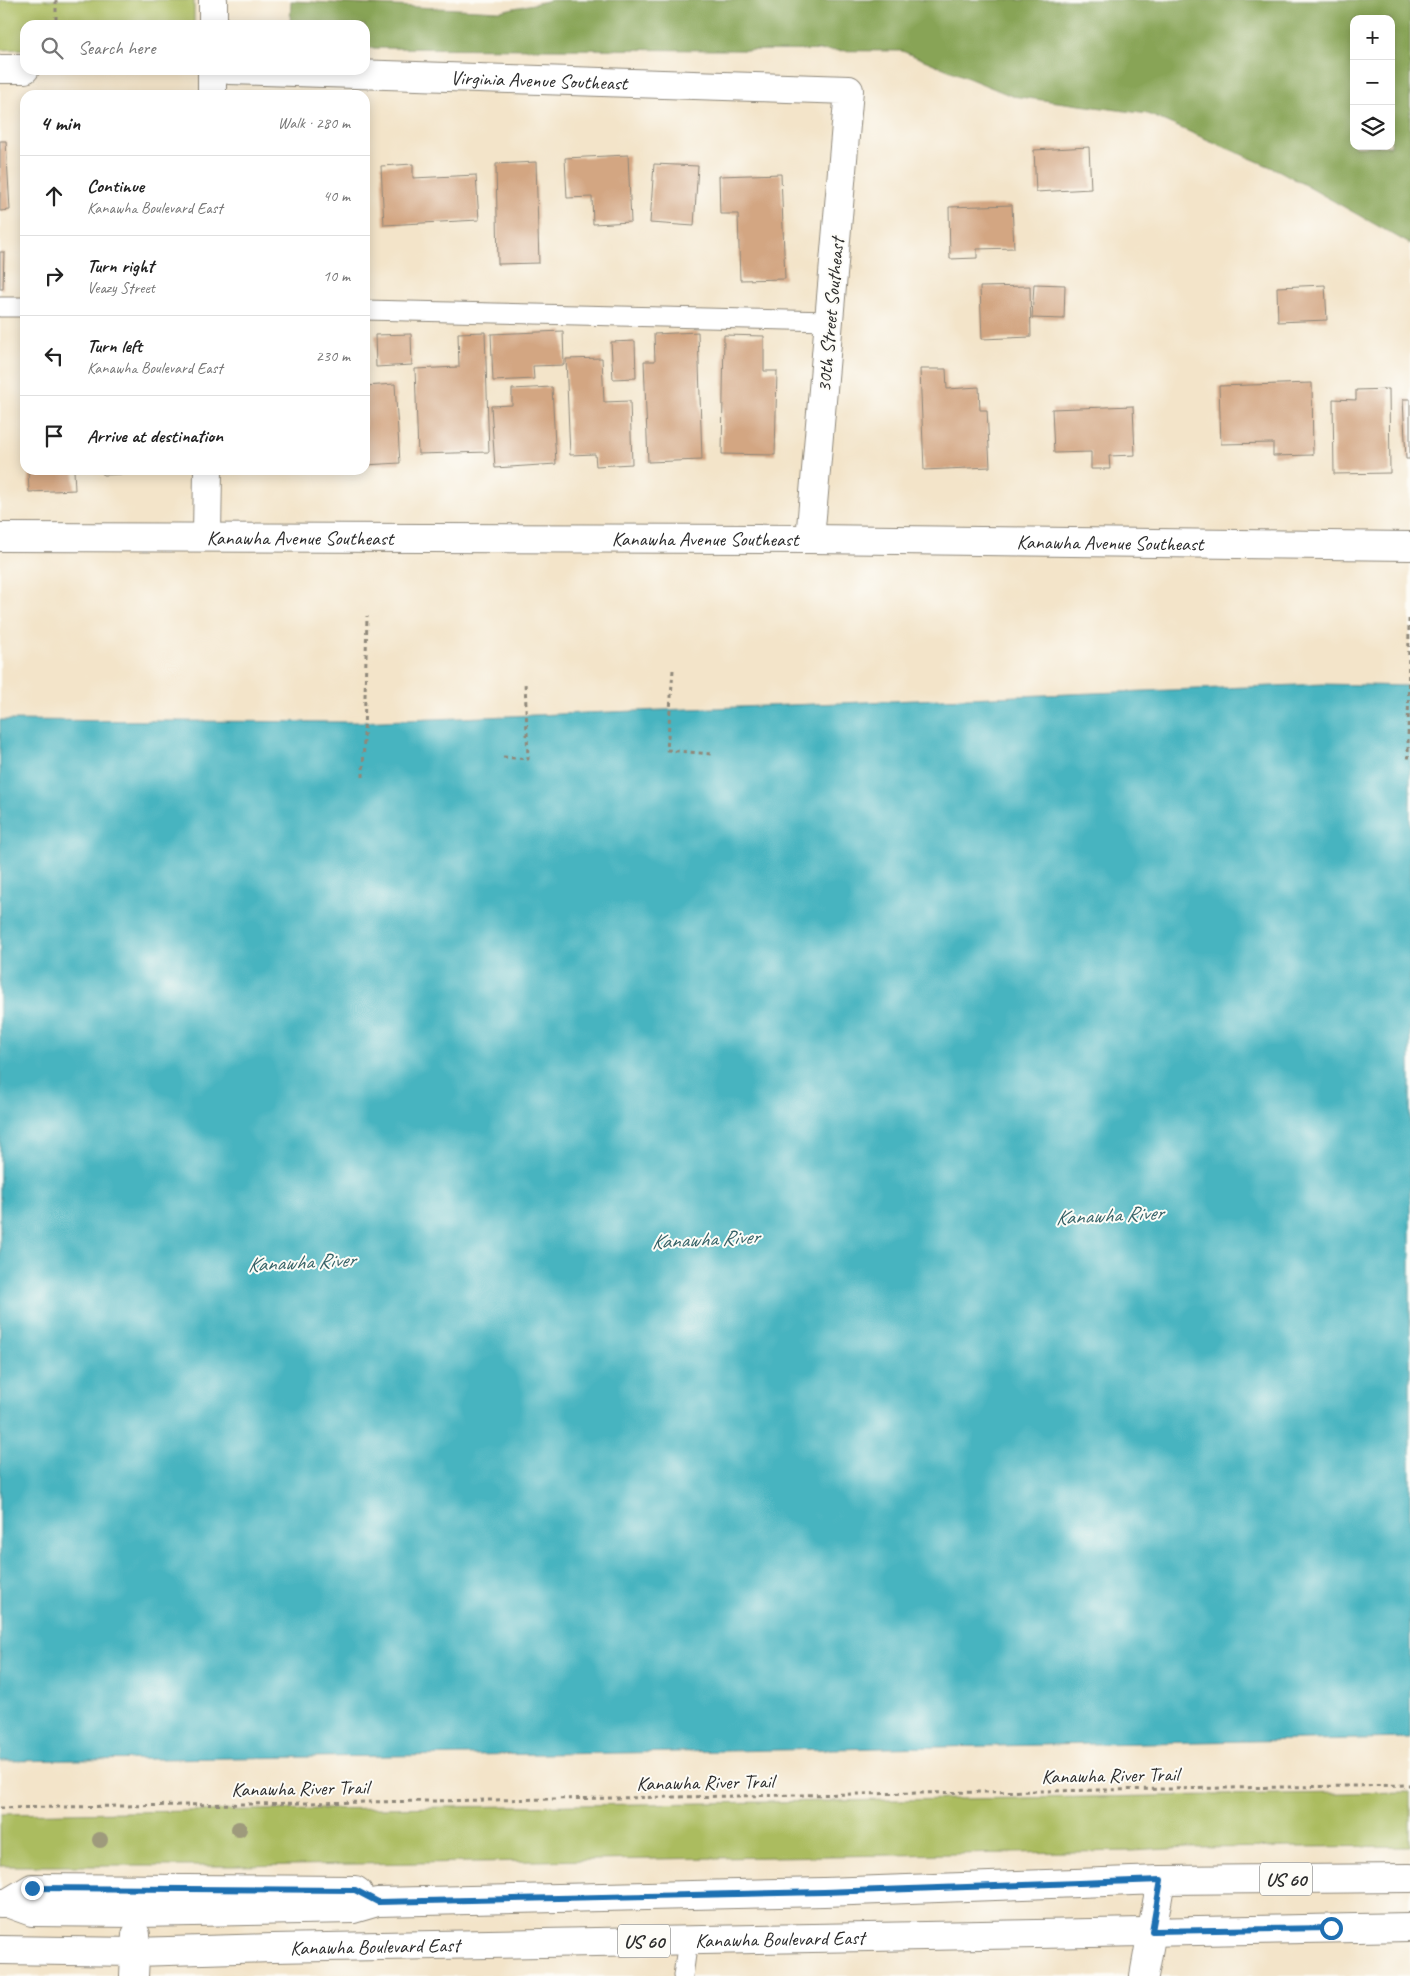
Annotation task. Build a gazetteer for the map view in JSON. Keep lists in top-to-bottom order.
{
  "streets": {
    "main road": [
      "Virginia Avenue Southeast",
      "30th Street Southeast",
      "Kanawha Avenue Southeast",
      "US 60",
      "Kanawha Boulevard East"
    ],
    "path": ["Kanawha River Trail"]
  },
  "crossings": [
    ["Virginia Avenue Southeast", "30th Street Southeast"],
    ["30th Street Southeast", "Kanawha Avenue Southeast"]
  ],
  "water": ["Kanawha River"],
  "page": {
    "map_buttons": ["+", "−"],
    "search": "Search here",
    "heading": ["4 min", "Walk · 280 m"],
    "list": [
      ["Continue", "Kanawha Boulevard East", "40 m"],
      ["Turn right", "Veazy Street", "10 m"],
      ["Turn left", "Kanawha Boulevard East", "230 m"],
      "Arrive at destination"
    ]
  }
}
